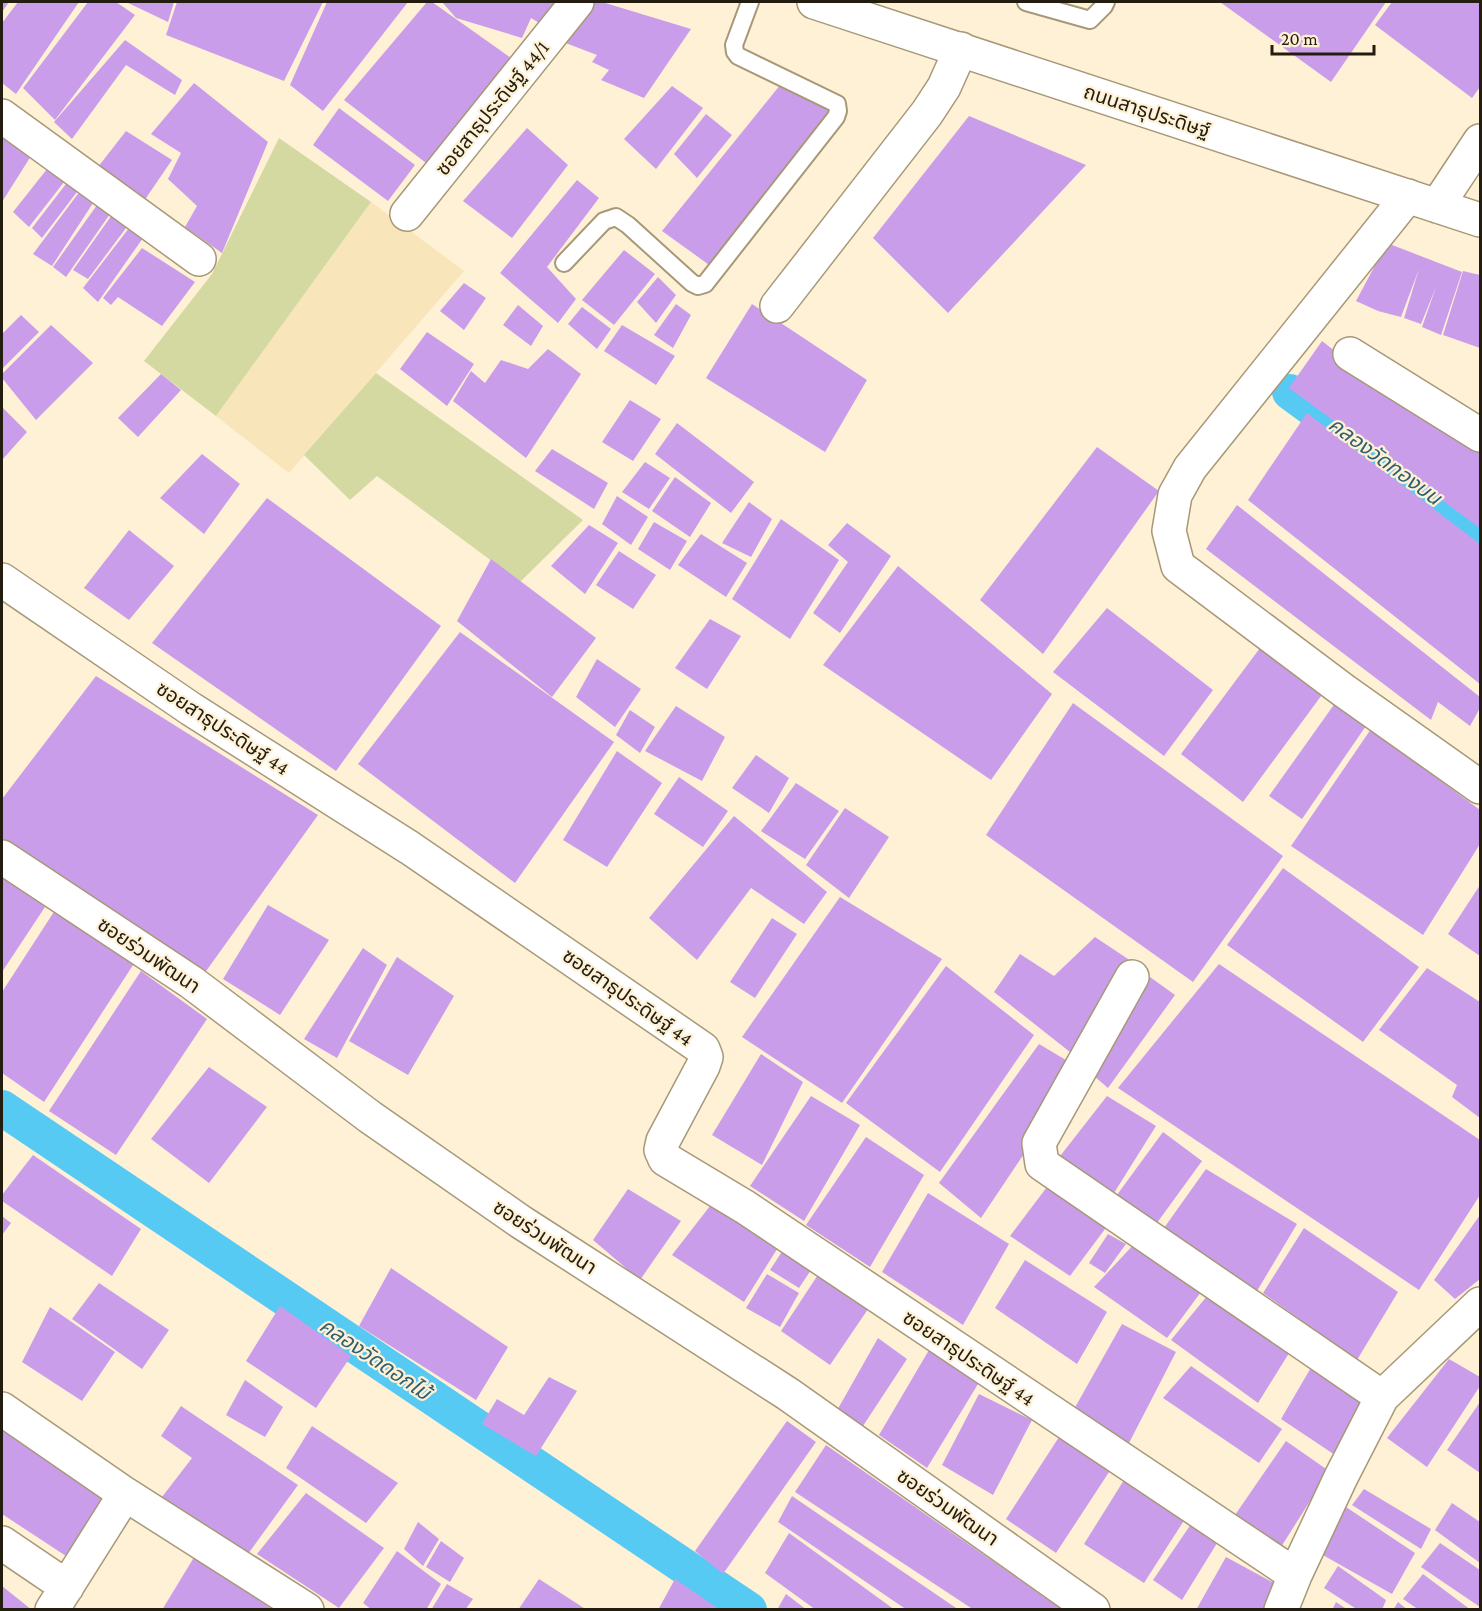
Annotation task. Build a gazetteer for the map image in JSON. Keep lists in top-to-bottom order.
{
  "streets": {
    "street": [
      "ซอยสาธุประดิษฐ์ 44/1",
      "ถนนสาธุประดิษฐ์",
      "ซอยสาธุประดิษฐ์ 44",
      "ซอยร่วมพัฒนา"
    ]
  },
  "water": ["คลองวัดทองบน", "คลองวัดดอกไม้"],
  "scale_bar": "20 m"
}
